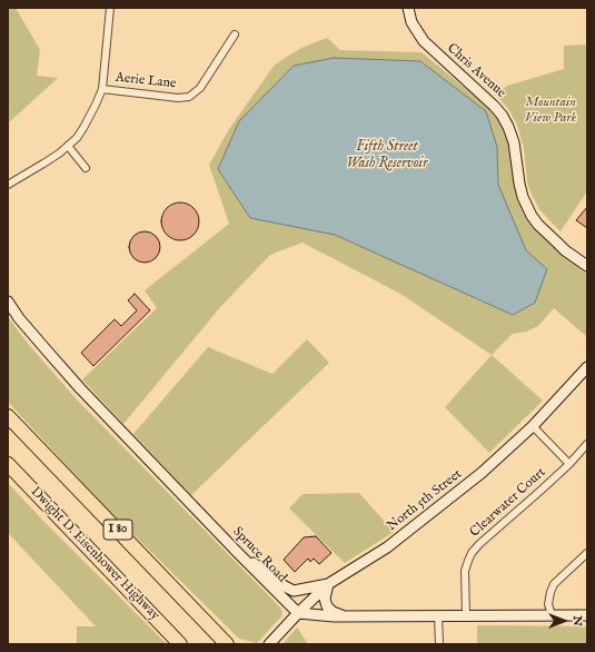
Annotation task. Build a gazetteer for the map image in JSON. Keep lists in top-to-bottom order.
{
  "streets": {
    "highway": ["I 80", "Dwight D. Eisenhower Highway"],
    "street": [
      "Chris Avenue",
      "Aerie Lane",
      "North 5th Street",
      "Clearwater Court",
      "Spruce Road"
    ]
  },
  "crossings": [
    ["North 5th Street", "Spruce Road"]
  ],
  "water": ["Fifth Street Wash Reservoir"],
  "parks": ["Mountain View Park"],
  "north": "right"
}
